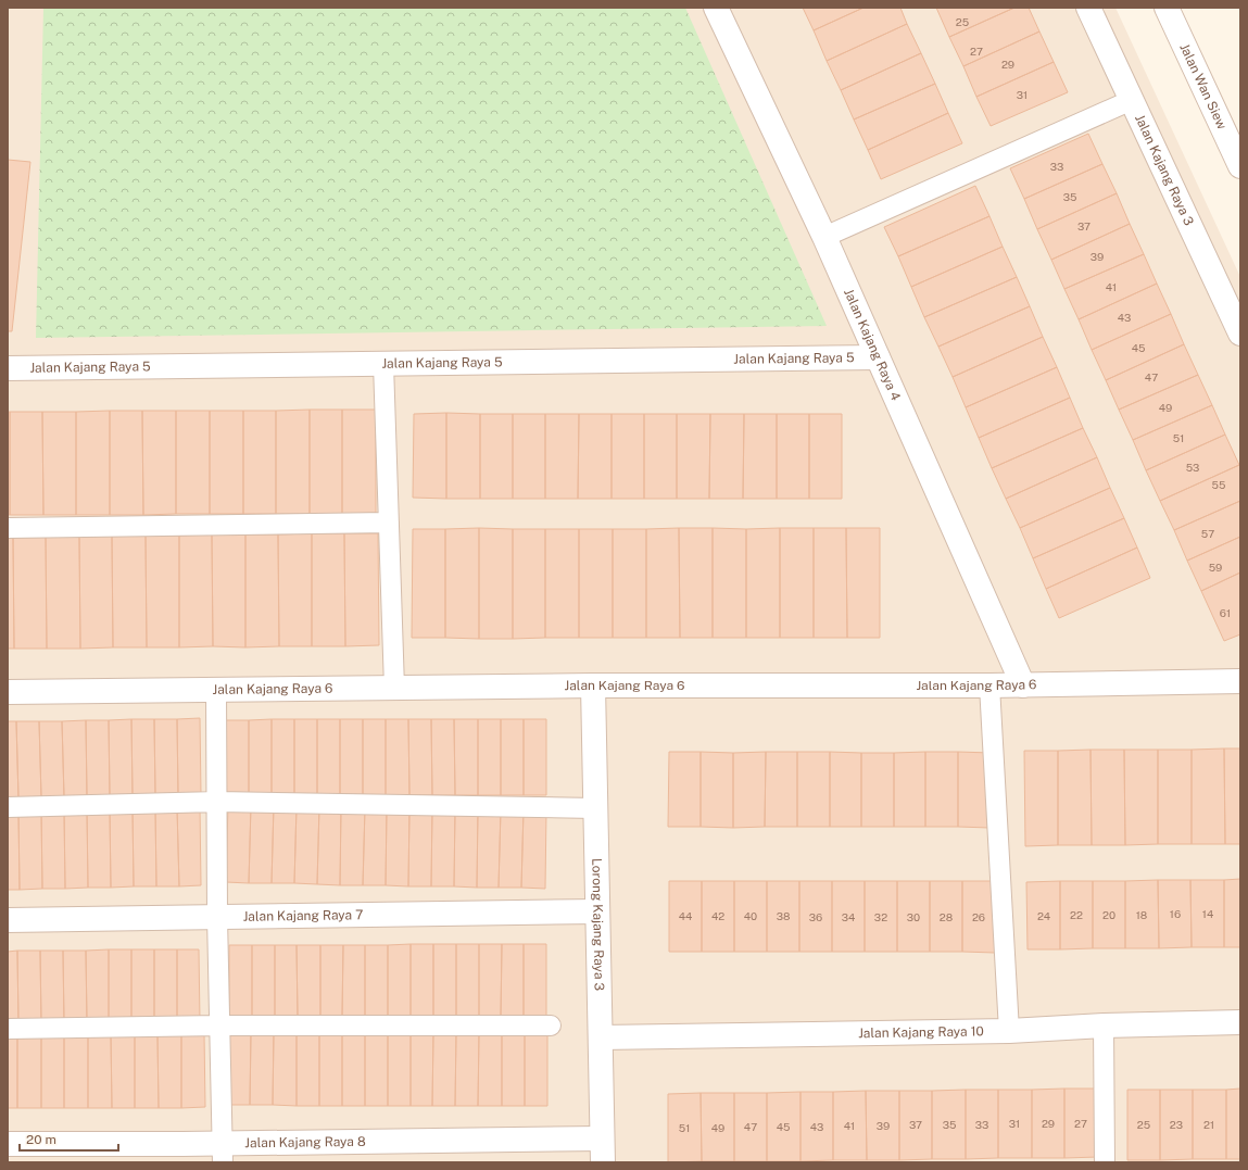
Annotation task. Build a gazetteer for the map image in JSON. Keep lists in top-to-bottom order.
{
  "streets": {
    "street": [
      "Jalan Wan Siew",
      "Jalan Kajang Raya 3",
      "Jalan Kajang Raya 4",
      "Jalan Kajang Raya 5",
      "Jalan Kajang Raya 6",
      "Jalan Kajang Raya 7",
      "Lorong Kajang Raya 3",
      "Jalan Kajang Raya 10",
      "Jalan Kajang Raya 8"
    ]
  },
  "crossings": [
    ["Jalan Kajang Raya 4", "Jalan Kajang Raya 5"],
    ["Jalan Kajang Raya 4", "Jalan Kajang Raya 6"],
    ["Jalan Kajang Raya 6", "Lorong Kajang Raya 3"],
    ["Jalan Kajang Raya 7", "Lorong Kajang Raya 3"],
    ["Lorong Kajang Raya 3", "Jalan Kajang Raya 10"],
    ["Lorong Kajang Raya 3", "Jalan Kajang Raya 8"]
  ],
  "house_numbers": [
    "25",
    "27",
    "29",
    "31",
    "33",
    "35",
    "37",
    "39",
    "41",
    "43",
    "45",
    "47",
    "49",
    "51",
    "53",
    "55",
    "57",
    "59",
    "61",
    "16",
    "14",
    "22",
    "20",
    "18",
    "44",
    "42",
    "40",
    "38",
    "24",
    "36",
    "34",
    "32",
    "30",
    "28",
    "26",
    "31",
    "29",
    "27",
    "37",
    "35",
    "33",
    "25",
    "23",
    "21",
    "41",
    "39",
    "47",
    "45",
    "43",
    "51",
    "49"
  ],
  "scale_bar": "20 m"
}
